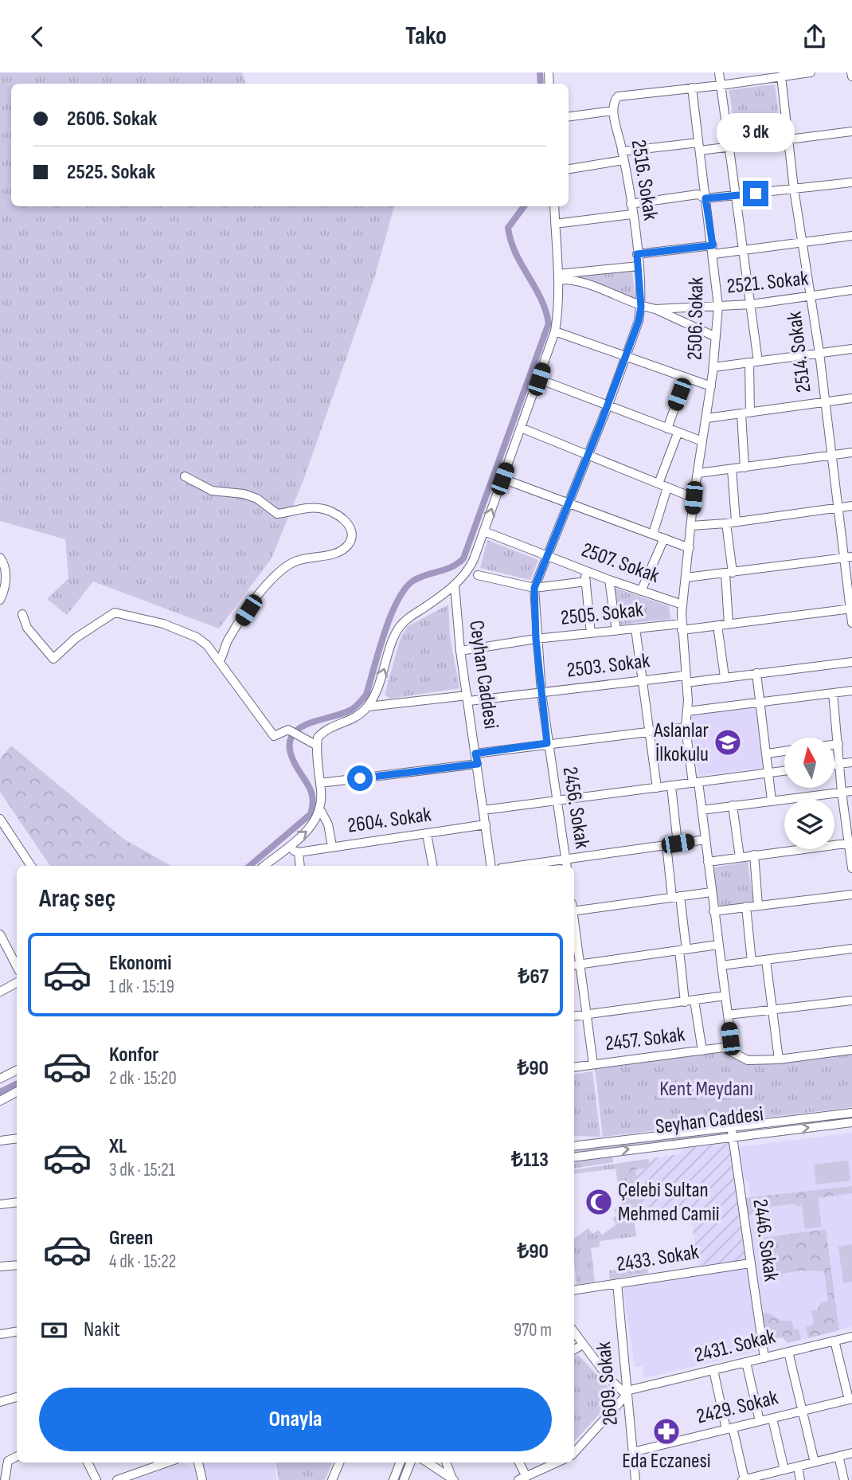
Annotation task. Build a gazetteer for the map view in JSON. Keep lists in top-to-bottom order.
{
  "streets": {
    "street": [
      "2516. Sokak",
      "2521. Sokak",
      "2506. Sokak",
      "2514. Sokak",
      "2507. Sokak",
      "2505. Sokak",
      "2503. Sokak",
      "Ceyhan Caddesi",
      "2456. Sokak",
      "2604. Sokak",
      "2457. Sokak",
      "Seyhan Caddesi",
      "2446. Sokak",
      "2433. Sokak",
      "2431. Sokak",
      "2609. Sokak",
      "2429. Sokak"
    ]
  },
  "crossings": [
    ["2516. Sokak", "2521. Sokak"],
    ["2516. Sokak", "2507. Sokak"],
    ["2516. Sokak", "2456. Sokak"],
    ["2521. Sokak", "2506. Sokak"],
    ["2521. Sokak", "2514. Sokak"],
    ["2506. Sokak", "2507. Sokak"],
    ["2506. Sokak", "2505. Sokak"],
    ["2506. Sokak", "2503. Sokak"],
    ["2506. Sokak", "2457. Sokak"],
    ["2514. Sokak", "2505. Sokak"],
    ["2507. Sokak", "2456. Sokak"],
    ["2505. Sokak", "Ceyhan Caddesi"],
    ["2505. Sokak", "2456. Sokak"],
    ["2503. Sokak", "Ceyhan Caddesi"],
    ["2503. Sokak", "2456. Sokak"],
    ["Ceyhan Caddesi", "2604. Sokak"],
    ["Seyhan Caddesi", "2446. Sokak"],
    ["2446. Sokak", "2433. Sokak"],
    ["2446. Sokak", "2431. Sokak"],
    ["2433. Sokak", "2609. Sokak"],
    ["2431. Sokak", "2609. Sokak"],
    ["2609. Sokak", "2429. Sokak"]
  ],
  "parks": ["Kent Meydanı"],
  "places": {
    "school or university": ["Aslanlar İlkokulu"],
    "mosque": ["Çelebi Sultan Mehmed Camii"],
    "pharmacy": ["Eda Eczanesi"]
  },
  "north": "top",
  "page": {
    "header": "Tako",
    "banner": ["2606. Sokak", "2525. Sokak"],
    "bubble": "3 dk",
    "heading": "Araç seç",
    "list": [
      {
        "name": "Ekonomi",
        "note": "1 dk · 15:19",
        "value": "₺67"
      },
      {
        "name": "Konfor",
        "note": "2 dk · 15:20",
        "value": "₺90"
      },
      {
        "name": "XL",
        "note": "3 dk · 15:21",
        "value": "₺113"
      },
      {
        "name": "Green",
        "note": "4 dk · 15:22",
        "value": "₺90"
      }
    ],
    "pay": ["Nakit", "970 m"],
    "buttons": "Onayla"
  }
}
